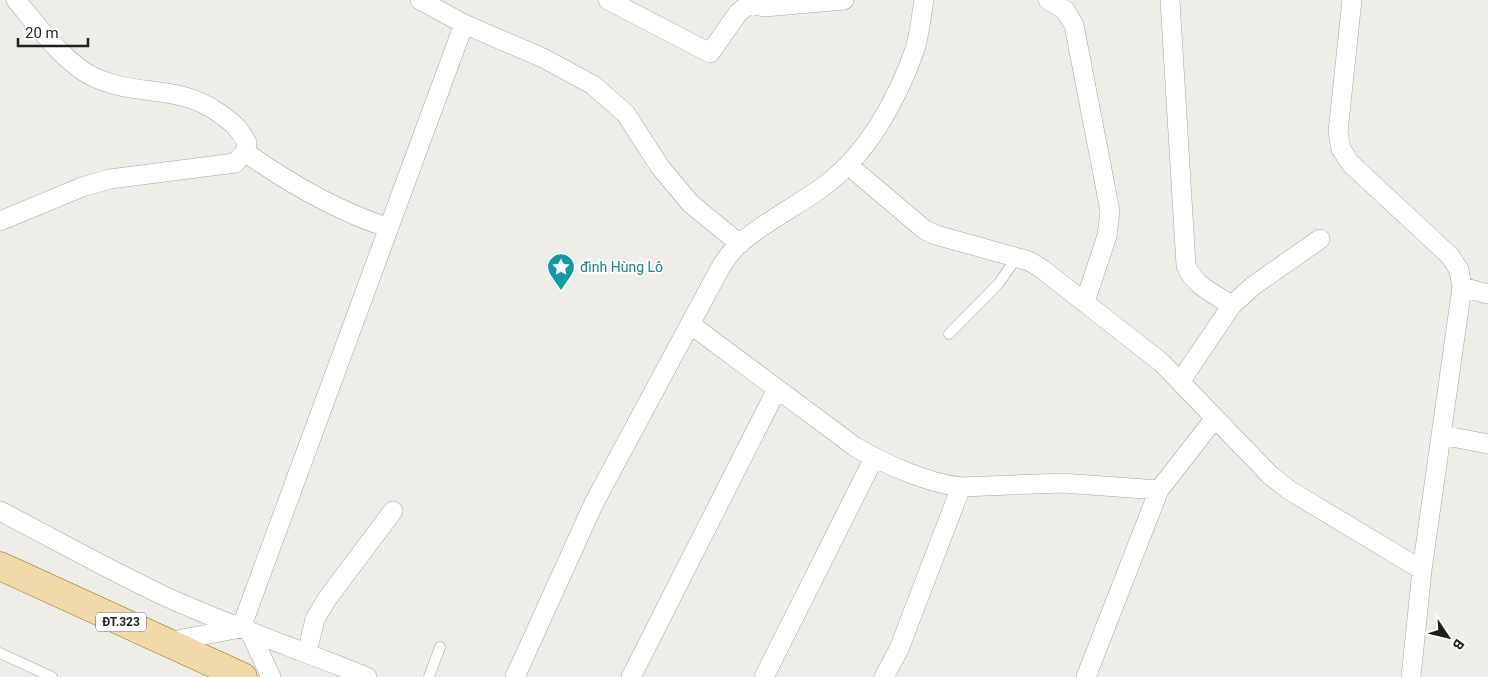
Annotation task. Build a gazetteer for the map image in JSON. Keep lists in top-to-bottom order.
{
  "streets": {
    "main road": ["ĐT.323"]
  },
  "places": {
    "place": ["đình Hùng Lô"]
  },
  "scale_bar": "20 m",
  "north": "bottom right"
}
